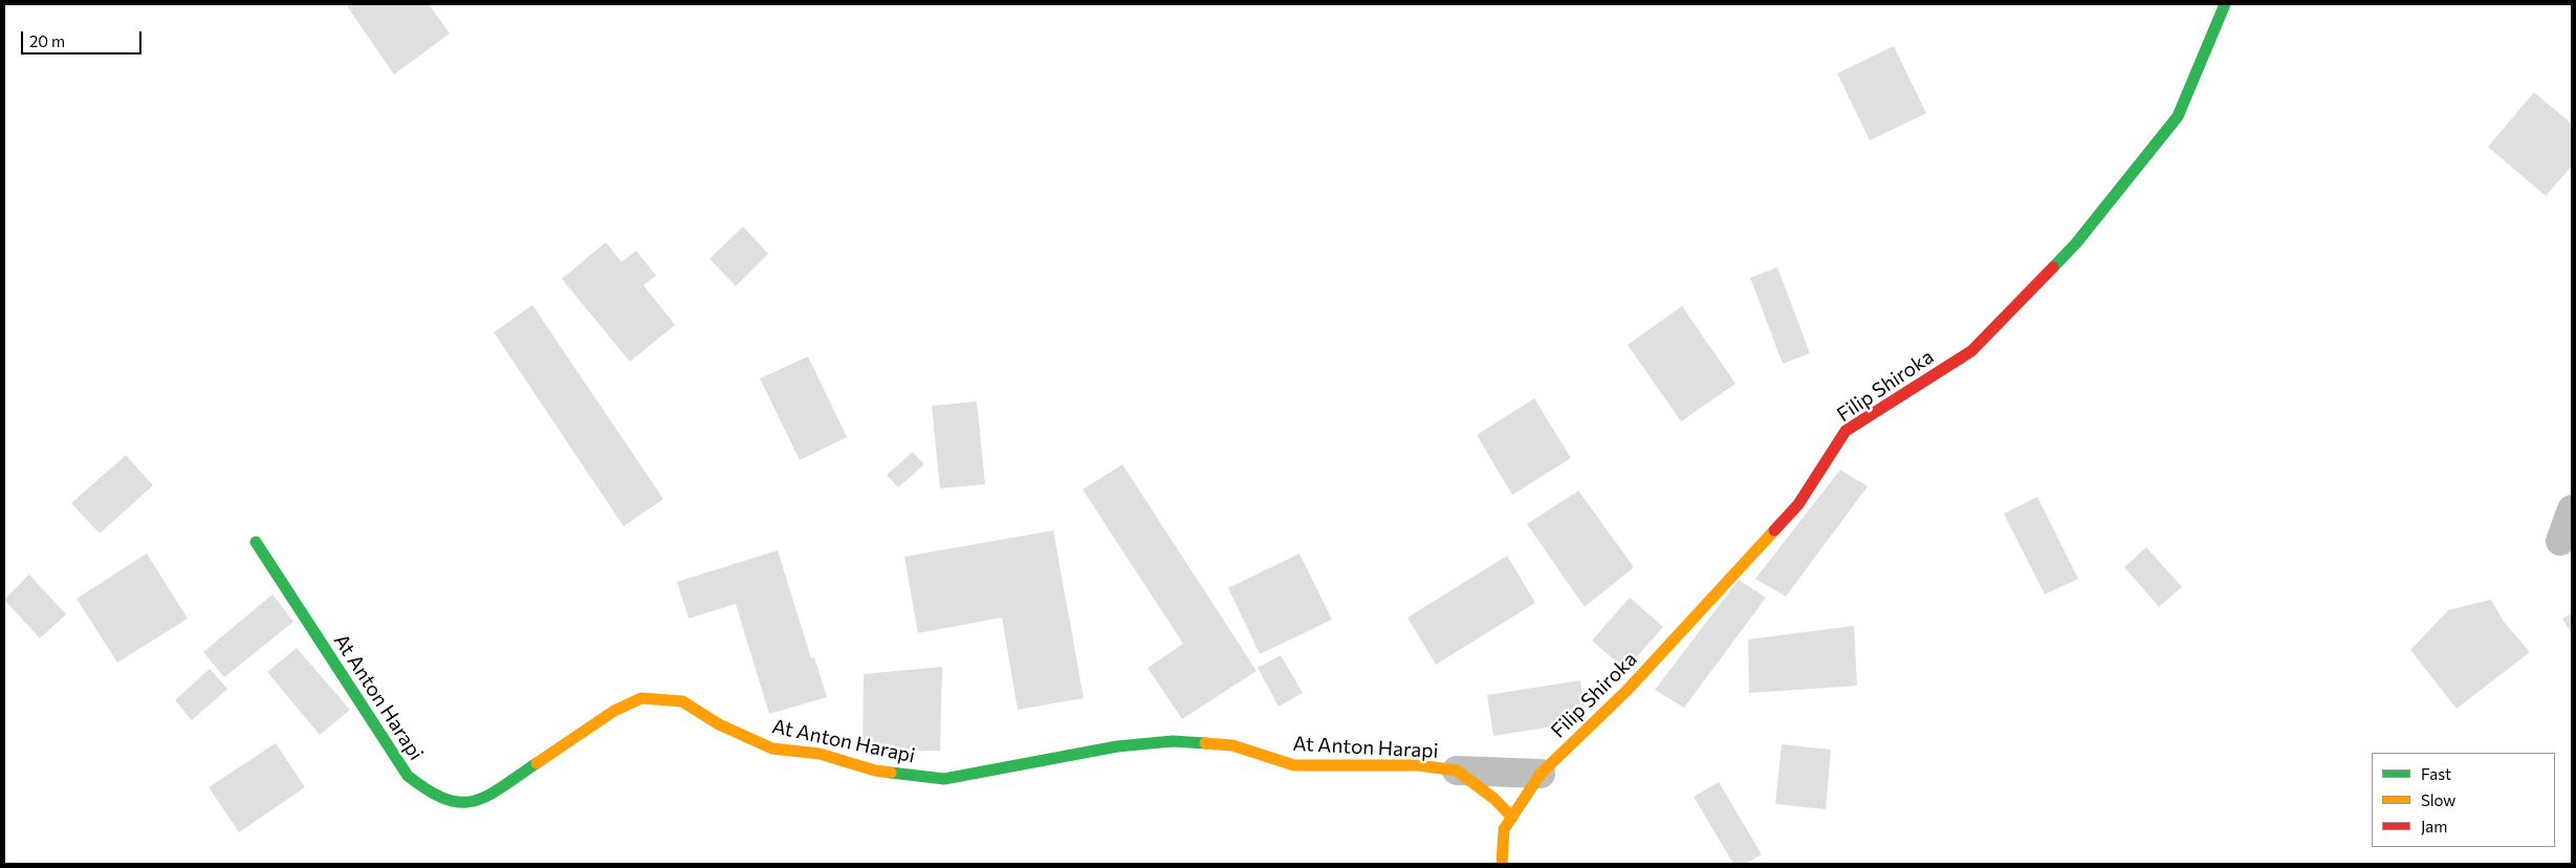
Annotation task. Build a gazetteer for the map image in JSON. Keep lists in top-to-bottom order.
{
  "streets": {
    "street": ["Filip Shiroka", "At Anton Harapi"]
  },
  "crossings": [
    ["Filip Shiroka", "At Anton Harapi"]
  ],
  "legend": ["Fast", "Slow", "Jam"],
  "scale_bar": "20 m"
}
